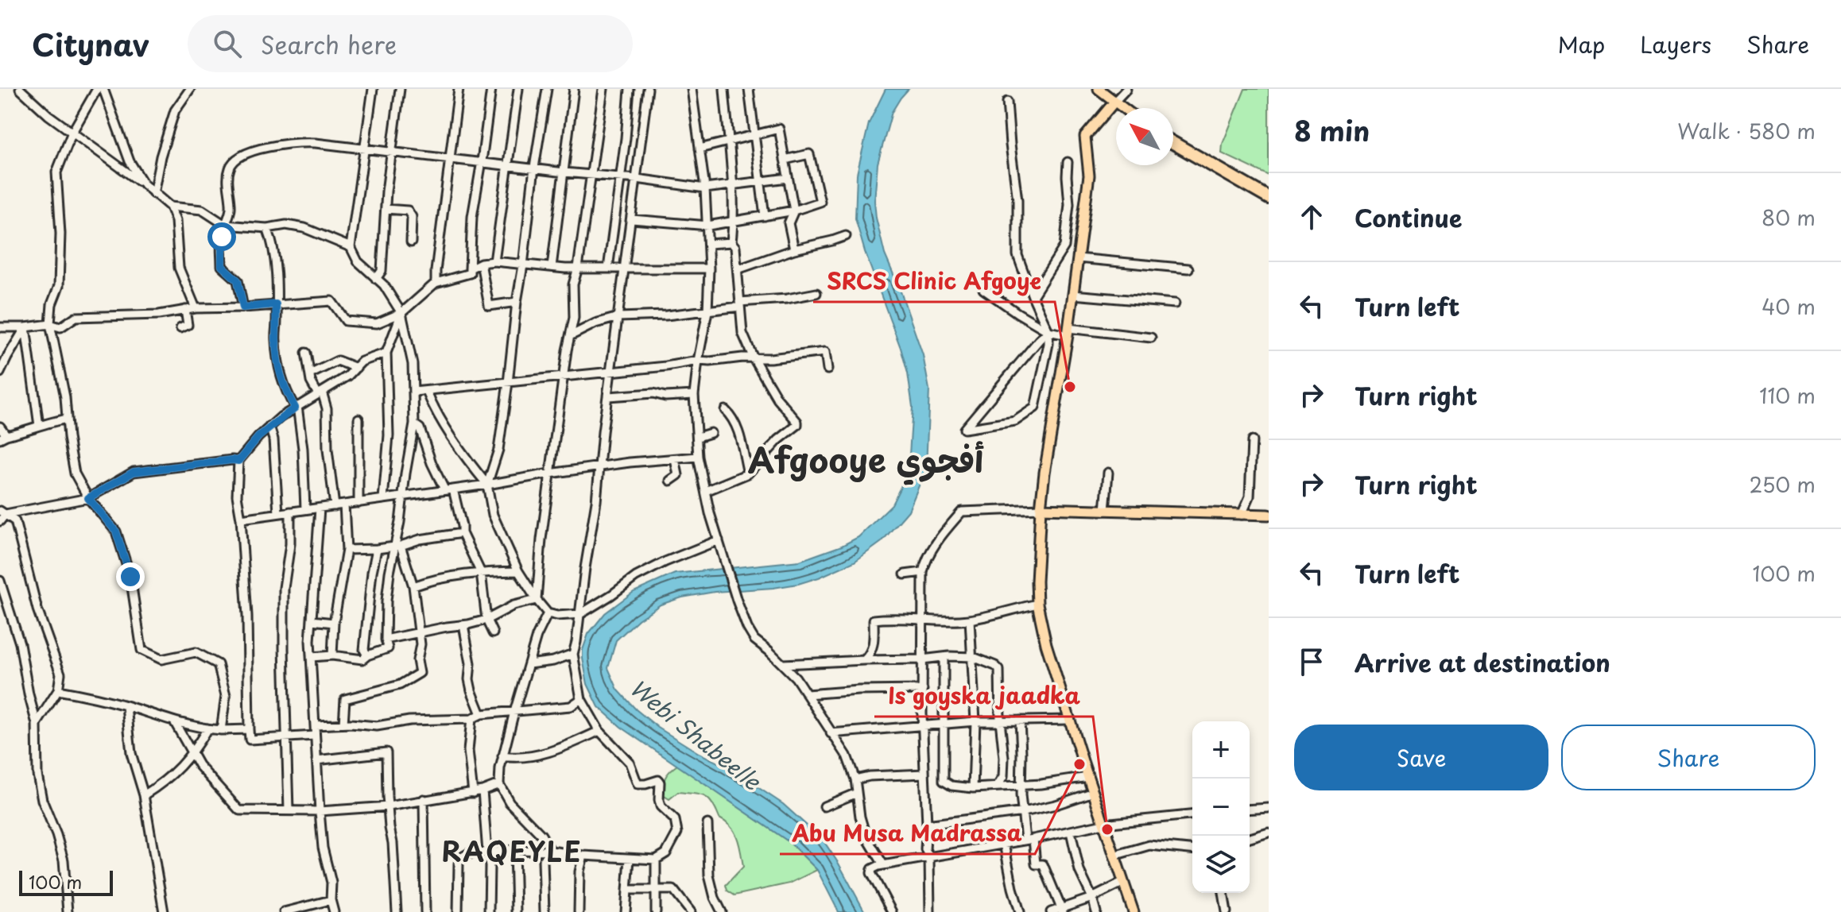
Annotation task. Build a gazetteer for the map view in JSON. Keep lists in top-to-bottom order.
{
  "districts": ["Afgooye أفجوي", "RAQEYLE"],
  "water": ["Webi Shabeelle"],
  "places": ["SRCS Clinic Afgoye", "Abu Musa Madrassa", "Is goyska jaadka"],
  "scale_bar": "100 m",
  "north": "top left",
  "page": {
    "header": "Citynav",
    "search": "Search here",
    "nav": ["Map", "Layers", "Share"],
    "heading": ["8 min", "Walk · 580 m"],
    "list": [
      ["Continue", "80 m"],
      ["Turn left", "40 m"],
      ["Turn right", "110 m"],
      ["Turn right", "250 m"],
      ["Turn left", "100 m"],
      "Arrive at destination"
    ],
    "buttons": ["Save", "Share"],
    "map_buttons": ["+", "−"],
    "scale": "100 m"
  }
}
